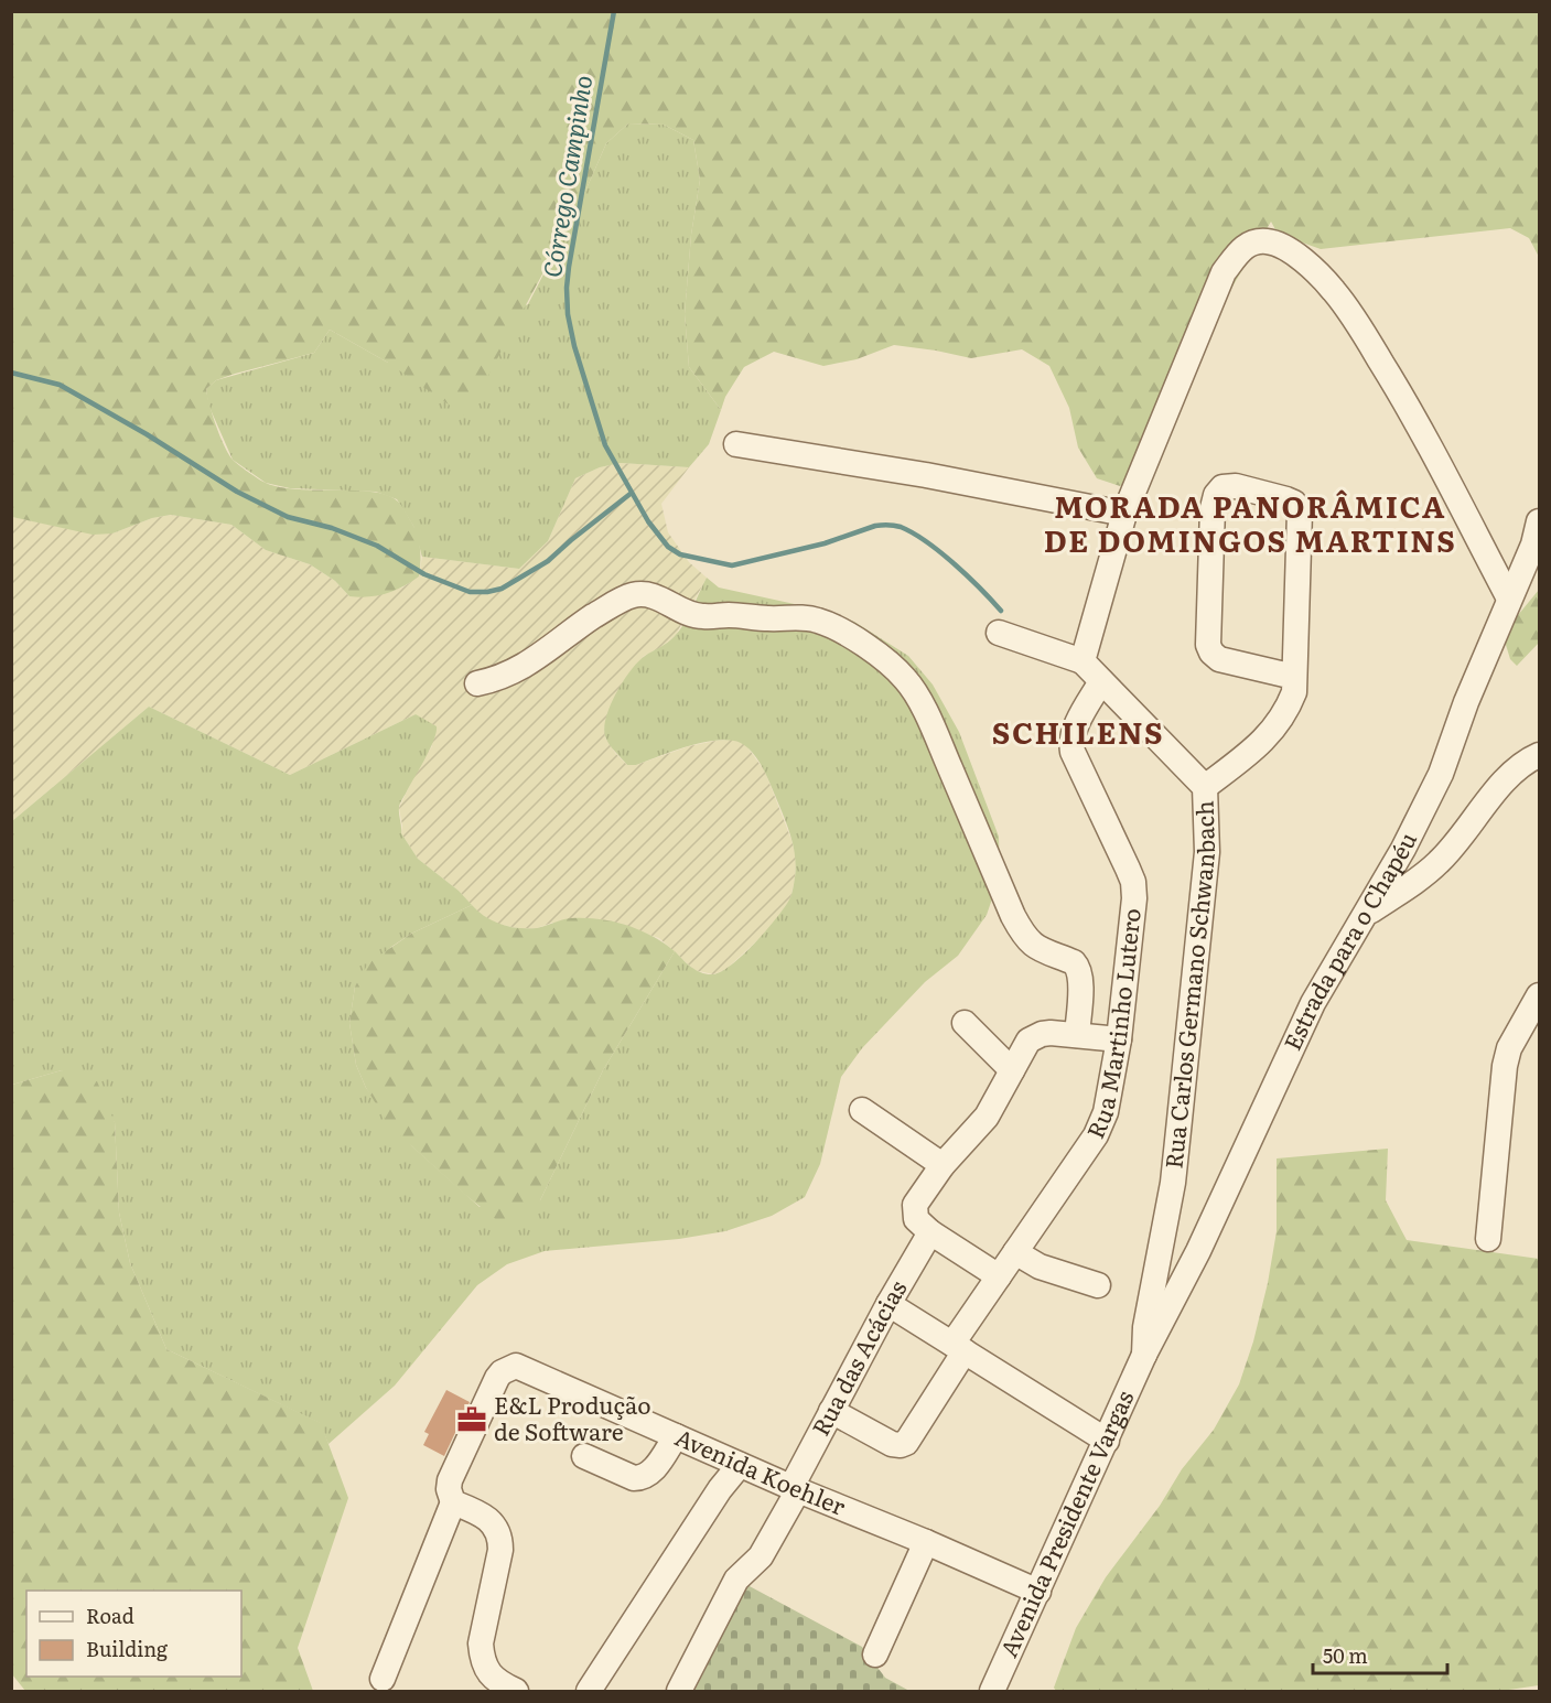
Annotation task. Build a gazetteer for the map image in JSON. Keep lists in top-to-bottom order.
{
  "streets": {
    "street": [
      "Estrada para o Chapéu",
      "Rua Carlos Germano Schwanbach",
      "Rua Martinho Lutero",
      "Rua das Acácias",
      "Avenida Koehler",
      "Avenida Presidente Vargas"
    ]
  },
  "crossings": [
    ["Estrada para o Chapéu", "Rua Carlos Germano Schwanbach"],
    ["Estrada para o Chapéu", "Avenida Presidente Vargas"],
    ["Rua Carlos Germano Schwanbach", "Rua Martinho Lutero"],
    ["Rua Carlos Germano Schwanbach", "Avenida Presidente Vargas"],
    ["Rua Martinho Lutero", "Rua das Acácias"],
    ["Rua das Acácias", "Avenida Koehler"],
    ["Avenida Koehler", "Avenida Presidente Vargas"]
  ],
  "districts": ["MORADA PANORÂMICA DE DOMINGOS MARTINS", "SCHILENS"],
  "water": ["Córrego Campinho"],
  "places": {
    "office": ["E&L Produção de Software"]
  },
  "legend": ["Road", "Building"],
  "scale_bar": "50 m"
}
